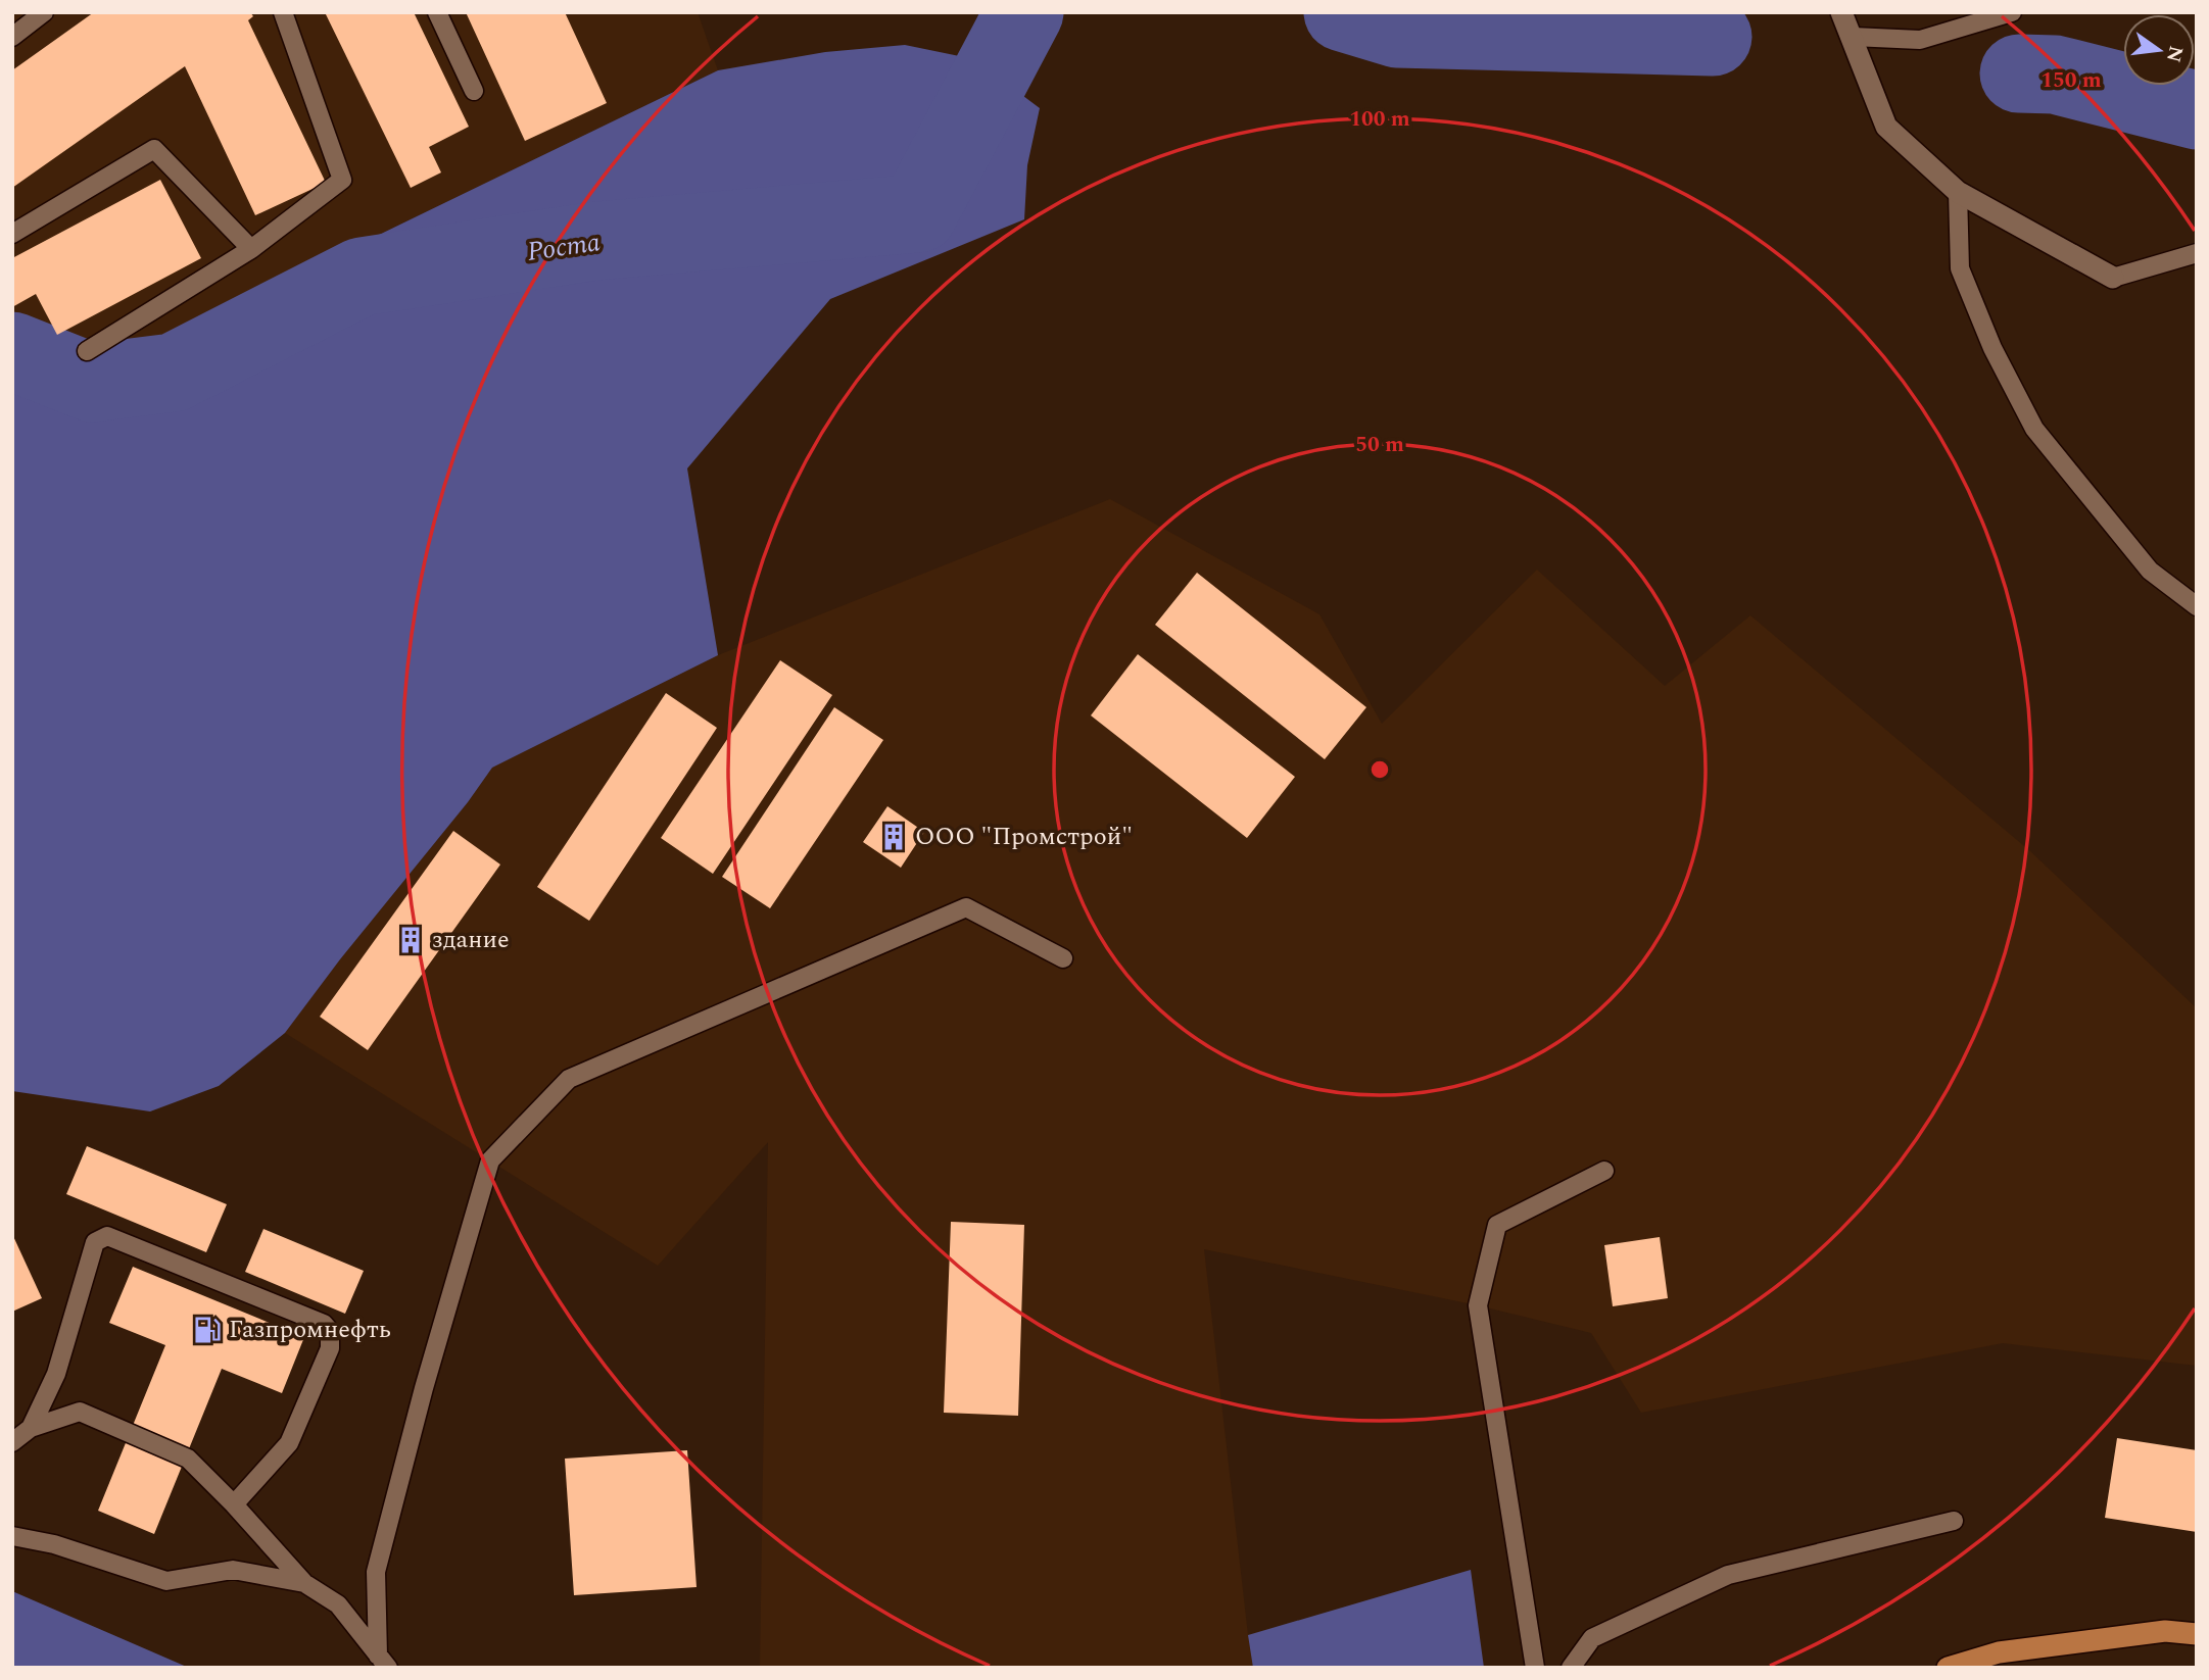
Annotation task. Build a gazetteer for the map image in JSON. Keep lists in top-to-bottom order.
{
  "water": ["Роста"],
  "places": {
    "building": ["ООО \"Промстрой\"", "здание"],
    "fuel station": ["Газпромнефть"]
  },
  "north": "right",
  "rings": ["150 m", "100 m", "50 m"]
}
